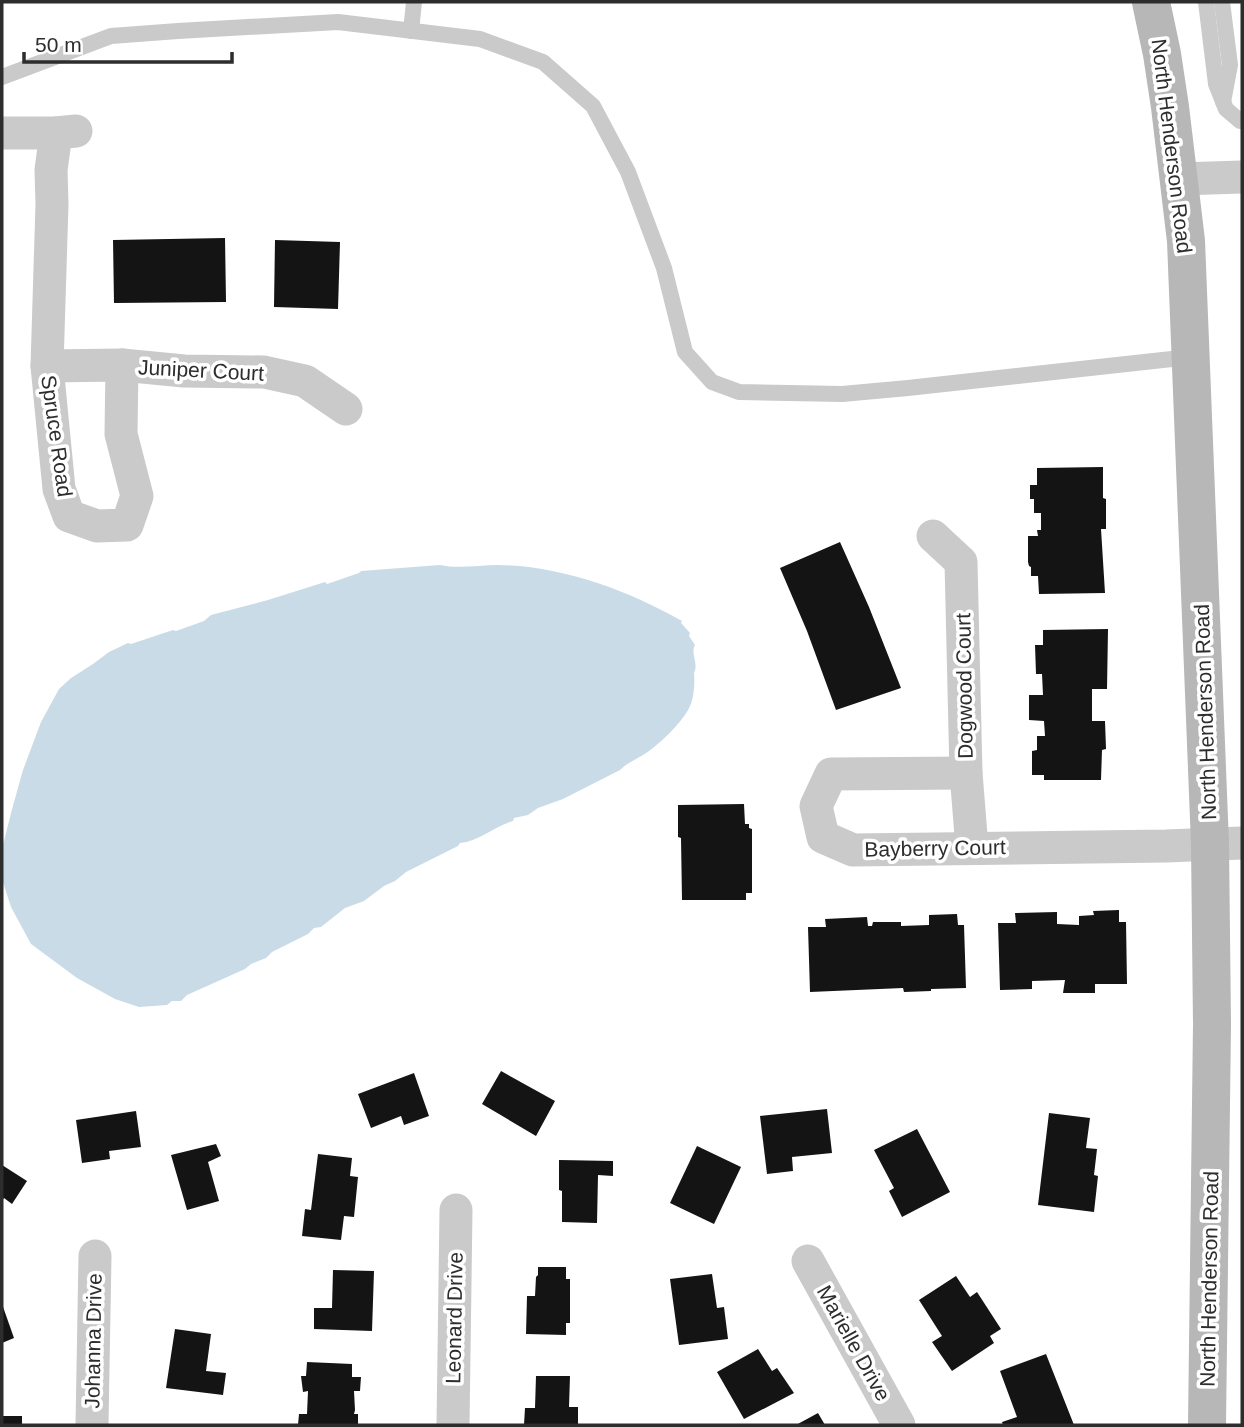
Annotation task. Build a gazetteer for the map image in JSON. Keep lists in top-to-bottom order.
{
  "streets": {
    "main road": ["North Henderson Road"],
    "street": [
      "Juniper Court",
      "Spruce Road",
      "Dogwood Court",
      "Bayberry Court",
      "Leonard Drive",
      "Johanna Drive",
      "Marielle Drive"
    ]
  },
  "crossings": [
    ["North Henderson Road", "Bayberry Court"],
    ["Juniper Court", "Spruce Road"],
    ["Dogwood Court", "Bayberry Court"]
  ],
  "scale_bar": "50 m"
}
